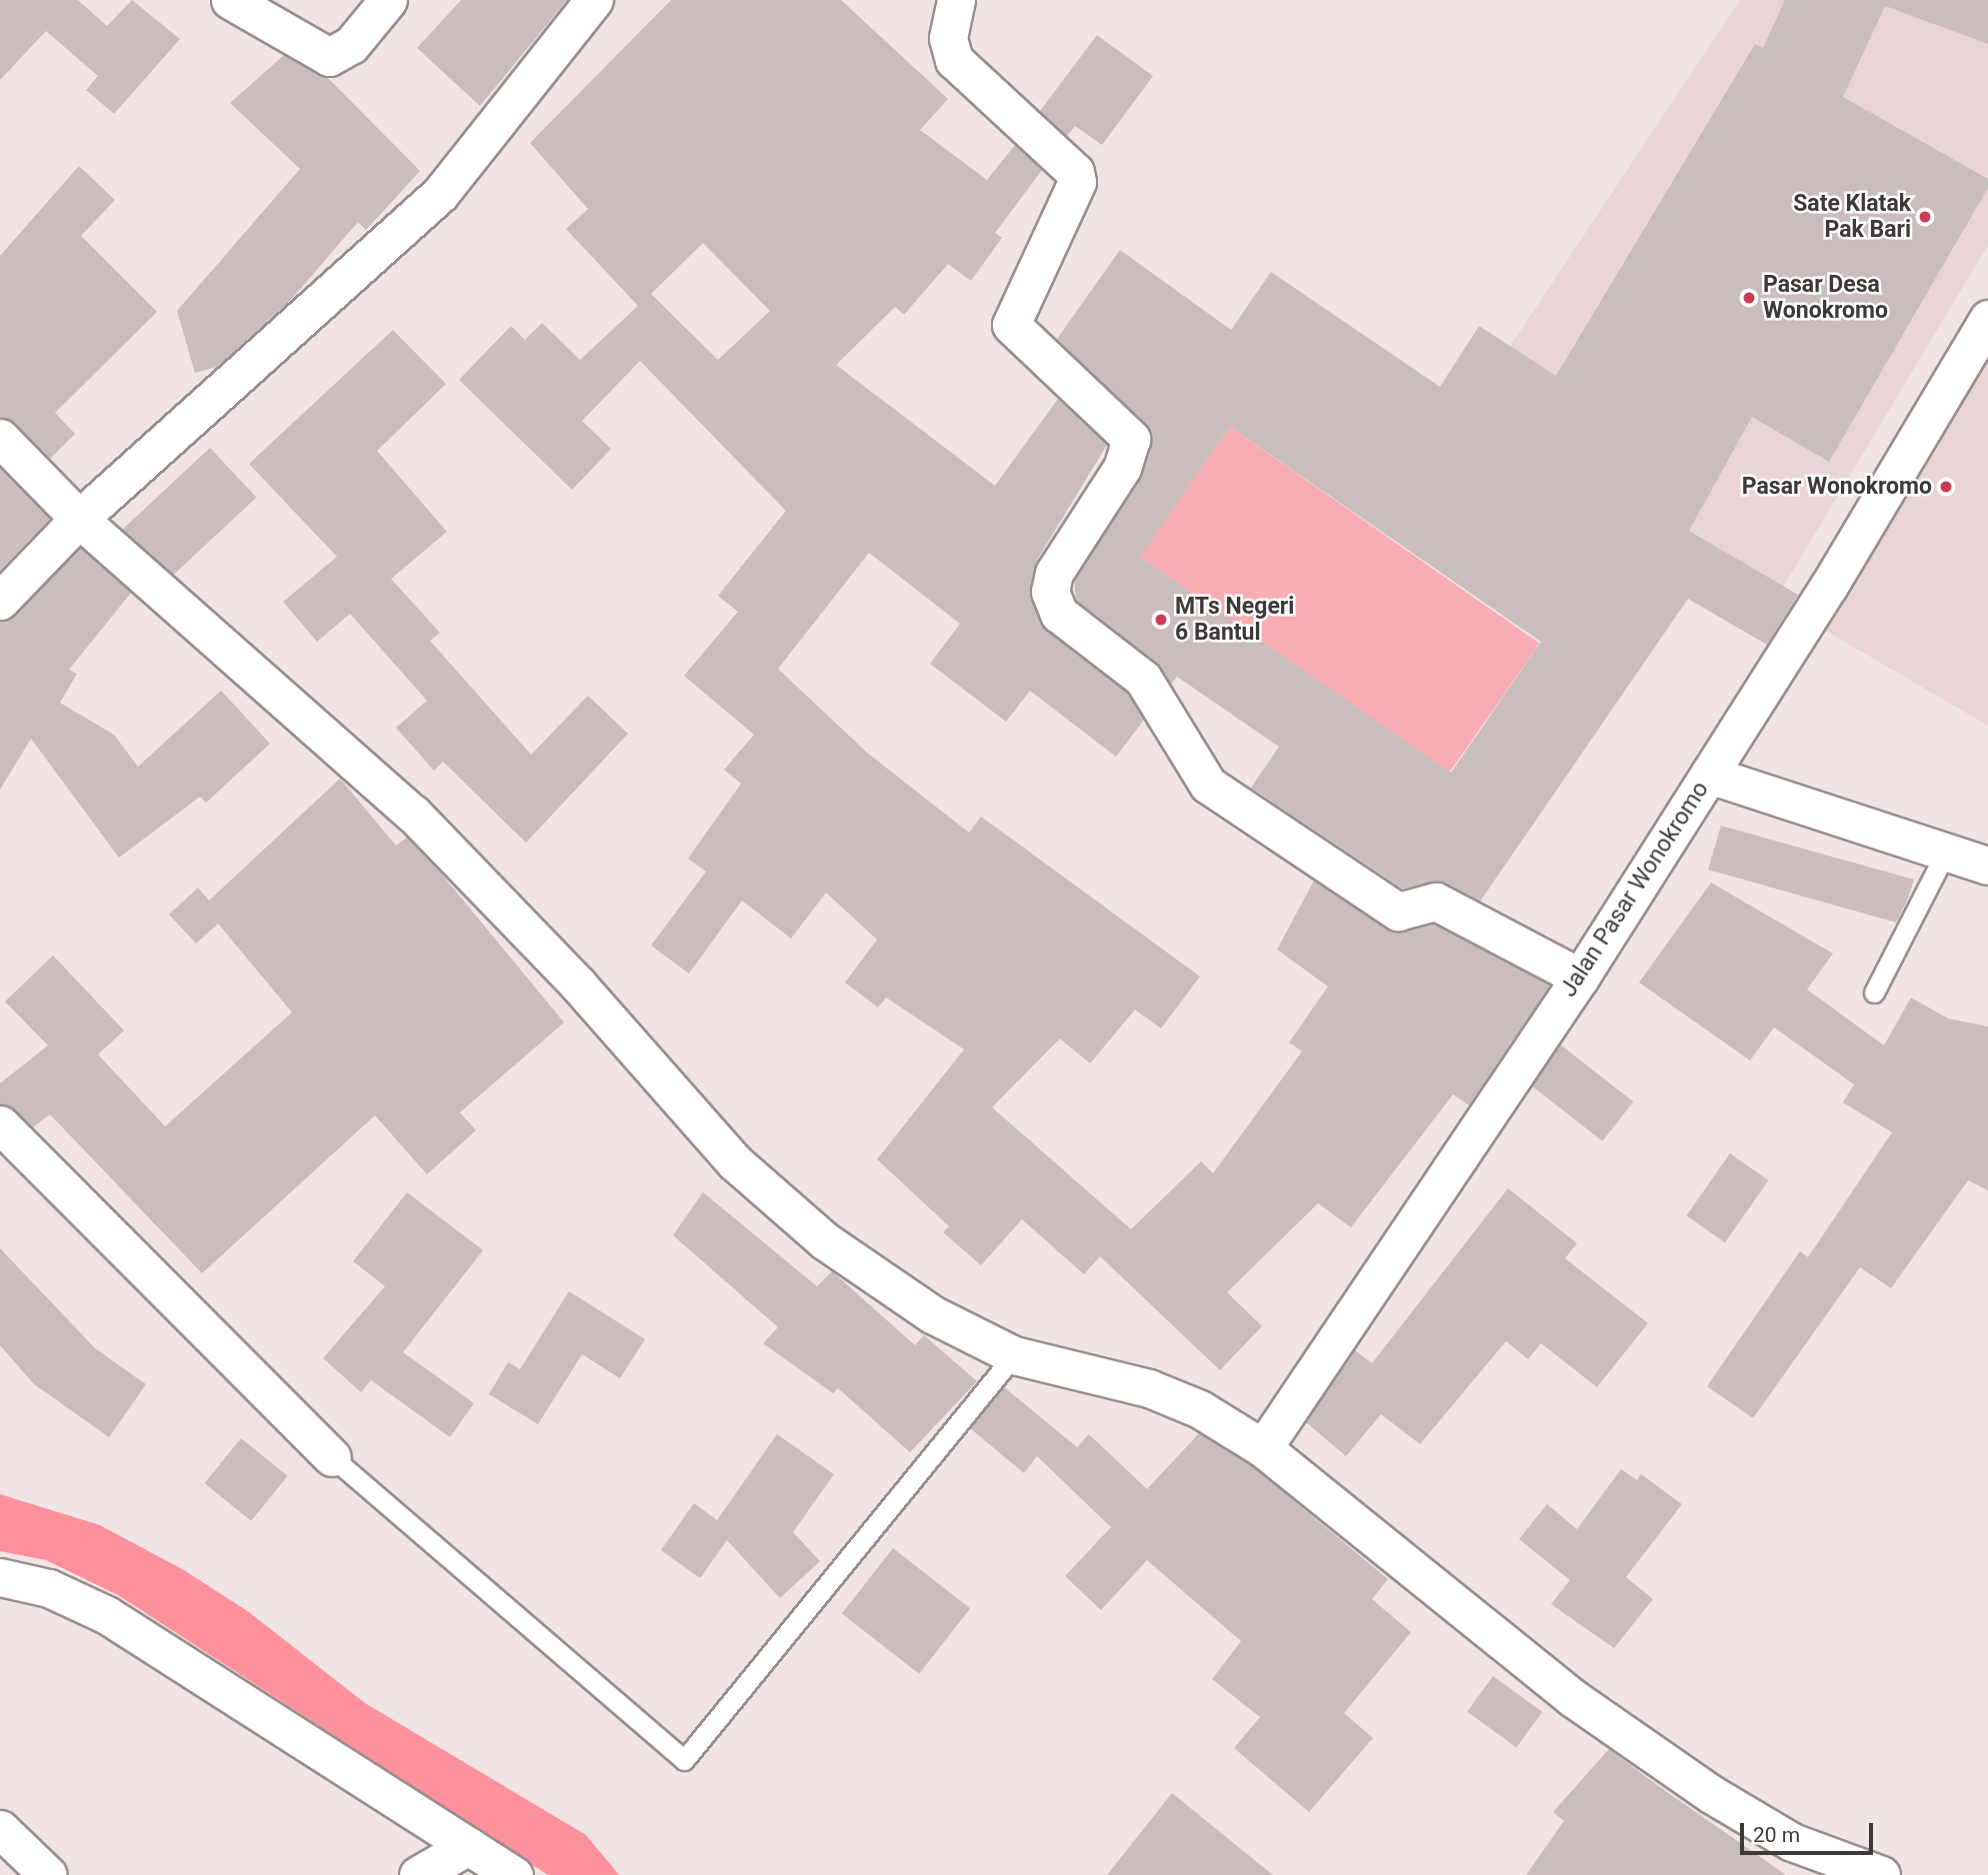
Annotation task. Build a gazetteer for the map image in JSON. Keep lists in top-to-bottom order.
{
  "streets": {
    "street": ["Jalan Pasar Wonokromo"]
  },
  "places": [
    "Sate Klatak Pak Bari",
    "Pasar Desa Wonokromo",
    "Pasar Wonokromo",
    "MTs Negeri 6 Bantul"
  ],
  "scale_bar": "20 m"
}
